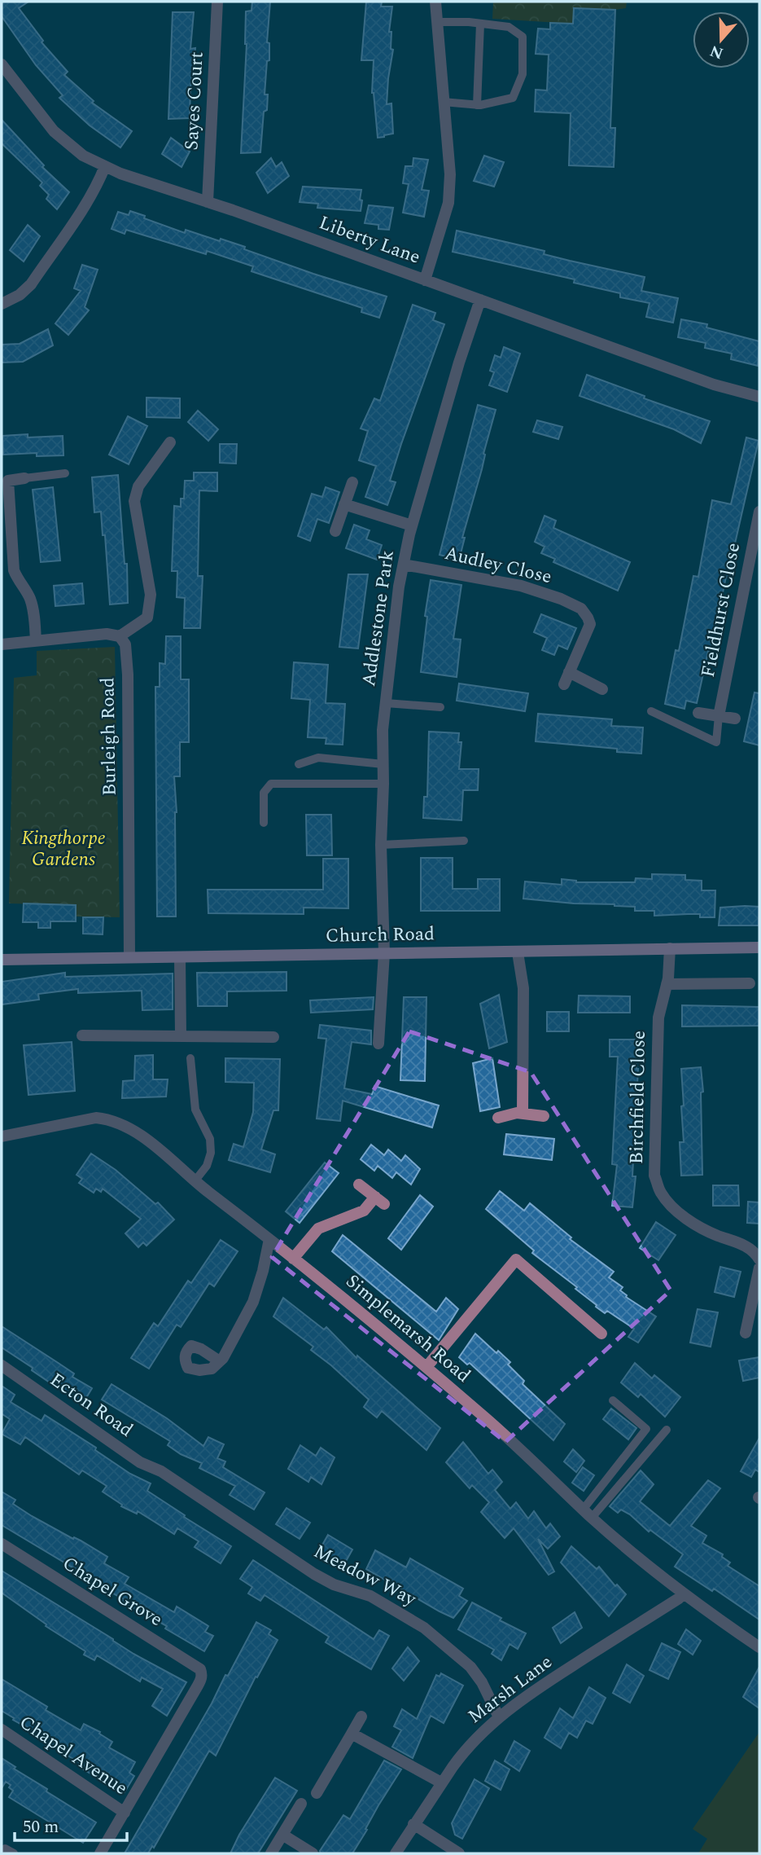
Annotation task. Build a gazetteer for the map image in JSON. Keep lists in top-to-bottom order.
{
  "streets": {
    "main road": ["Church Road"],
    "street": [
      "Sayes Court",
      "Liberty Lane",
      "Audley Close",
      "Fieldhurst Close",
      "Addlestone Park",
      "Burleigh Road",
      "Birchfield Close",
      "Simplemarsh Road",
      "Ecton Road",
      "Meadow Way",
      "Chapel Grove",
      "Marsh Lane",
      "Chapel Avenue"
    ]
  },
  "crossings": [
    ["Sayes Court", "Liberty Lane"],
    ["Liberty Lane", "Addlestone Park"],
    ["Audley Close", "Addlestone Park"],
    ["Addlestone Park", "Church Road"],
    ["Burleigh Road", "Church Road"],
    ["Church Road", "Birchfield Close"],
    ["Simplemarsh Road", "Marsh Lane"],
    ["Ecton Road", "Meadow Way"],
    ["Meadow Way", "Marsh Lane"],
    ["Chapel Grove", "Chapel Avenue"]
  ],
  "parks": ["Kingthorpe Gardens"],
  "scale_bar": "50 m",
  "north": "bottom"
}
